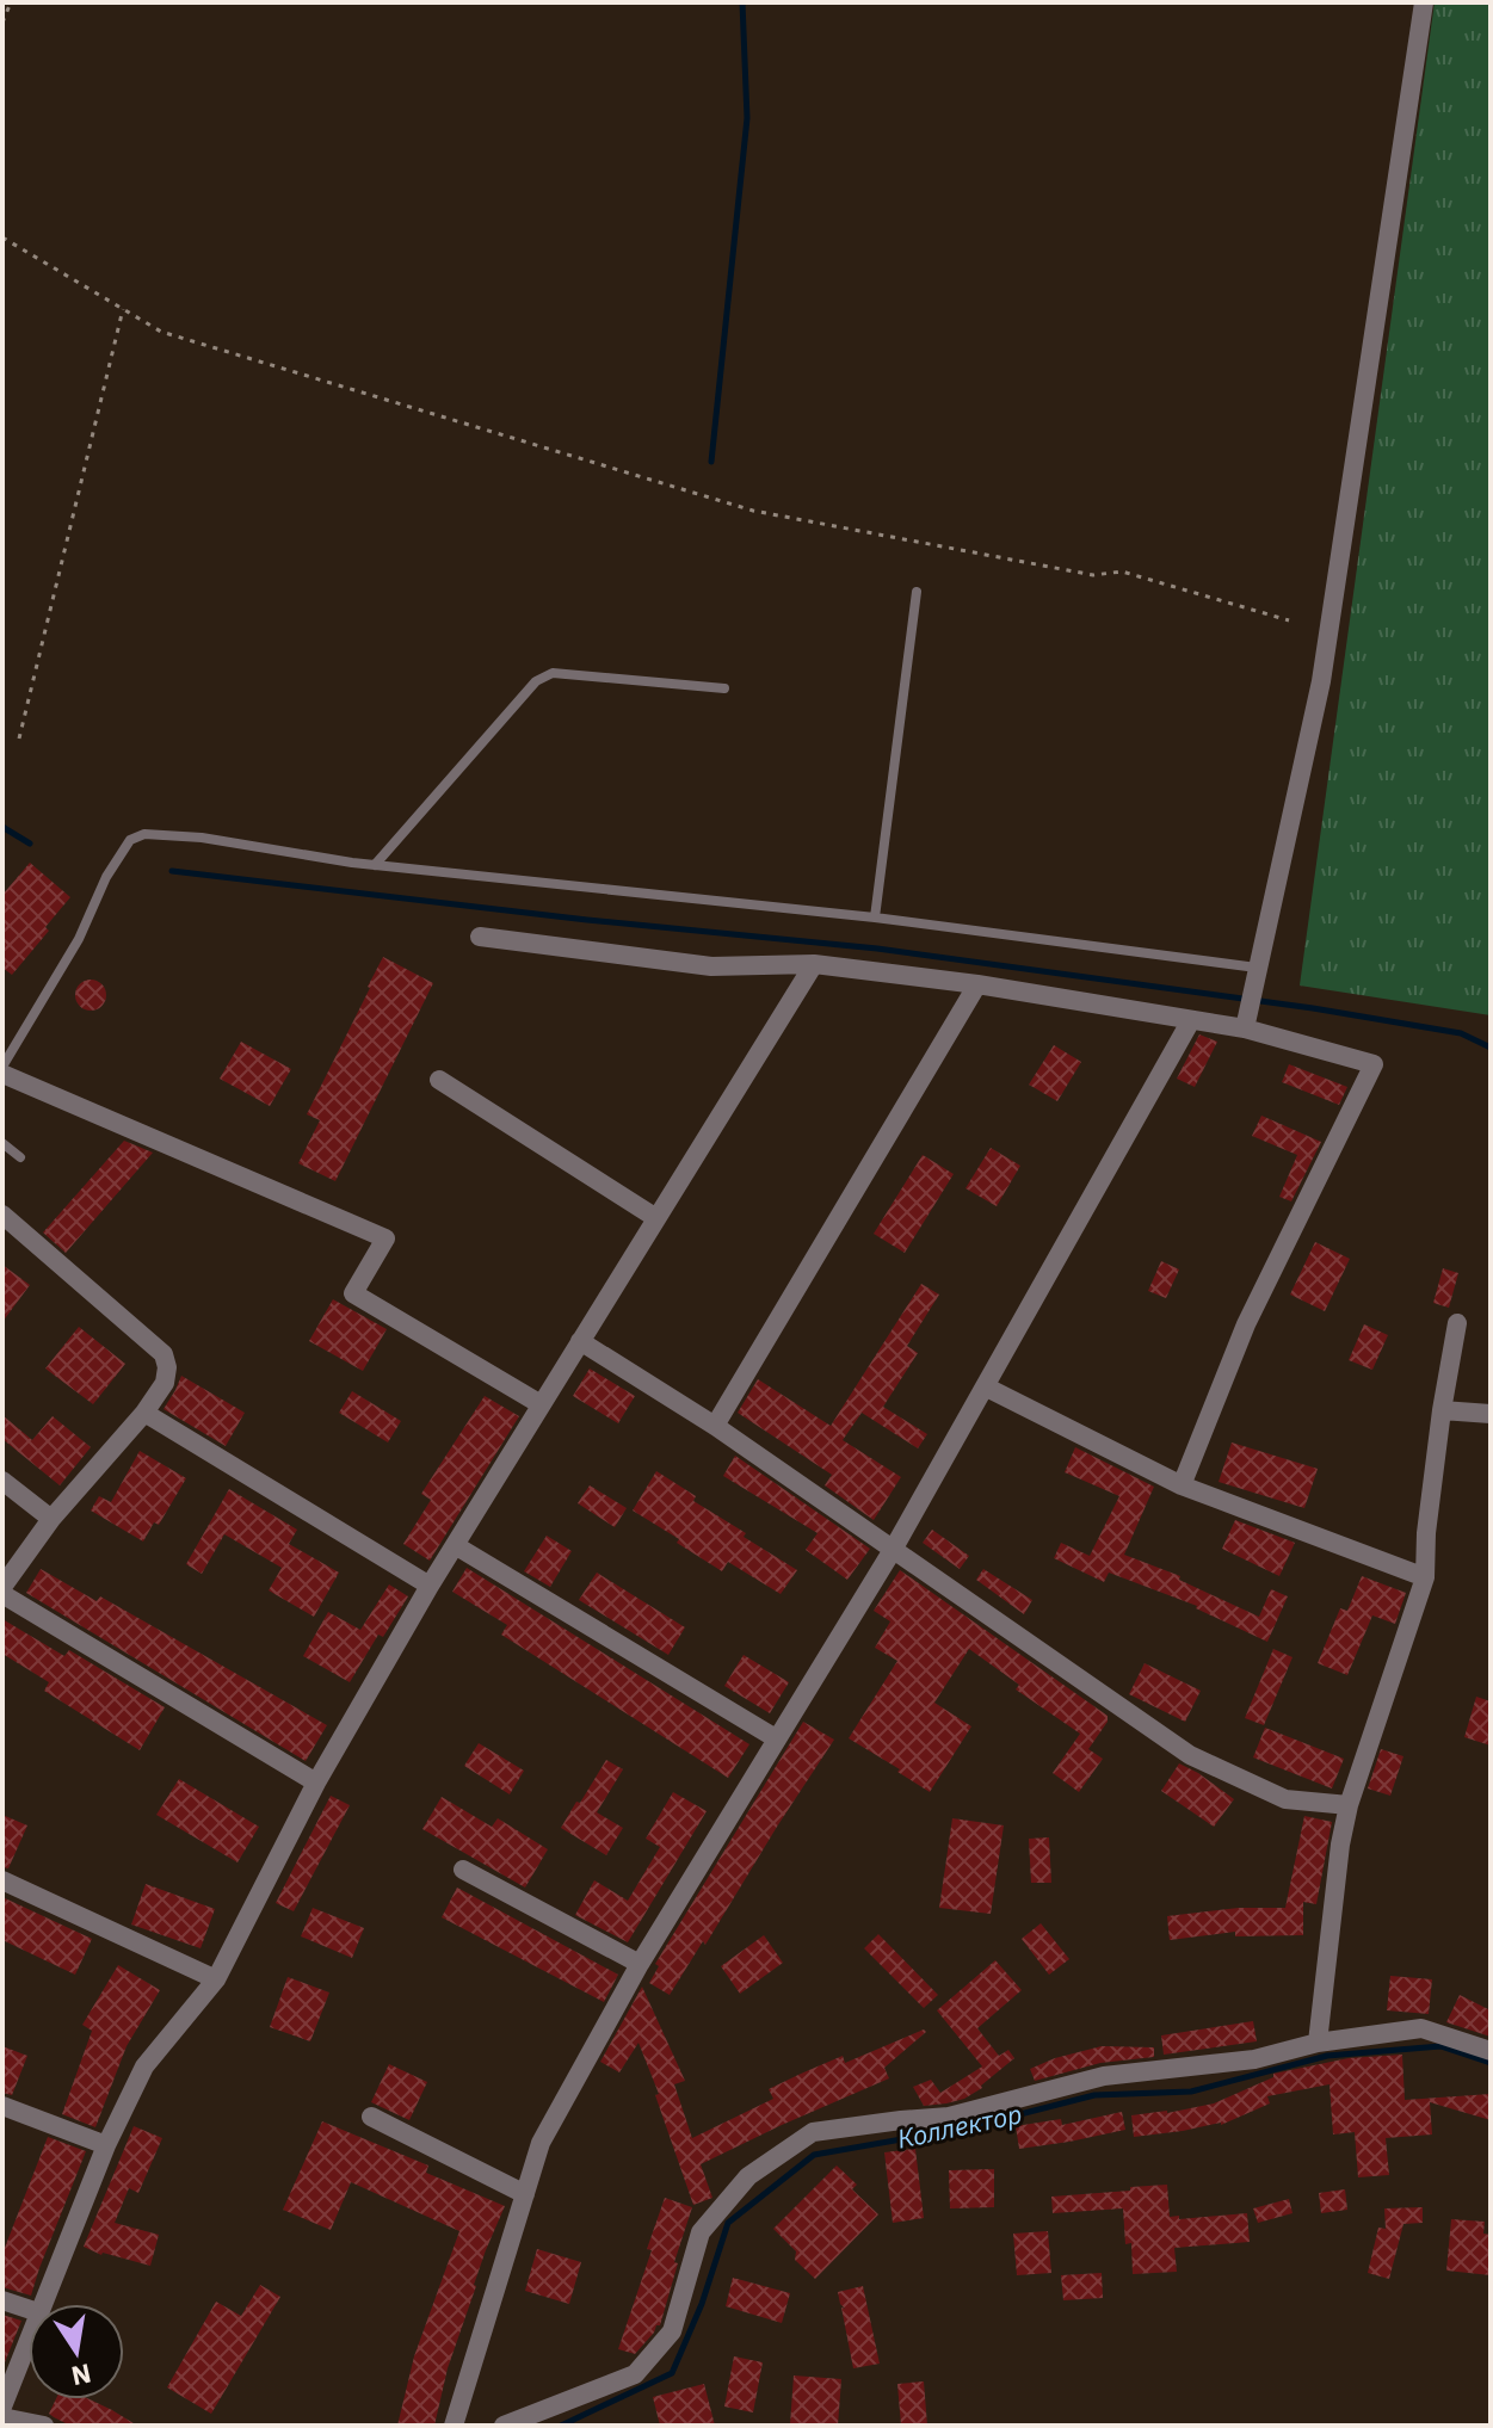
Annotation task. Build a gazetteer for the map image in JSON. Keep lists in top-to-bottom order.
{
  "water": ["Коллектор"],
  "north": "bottom"
}
